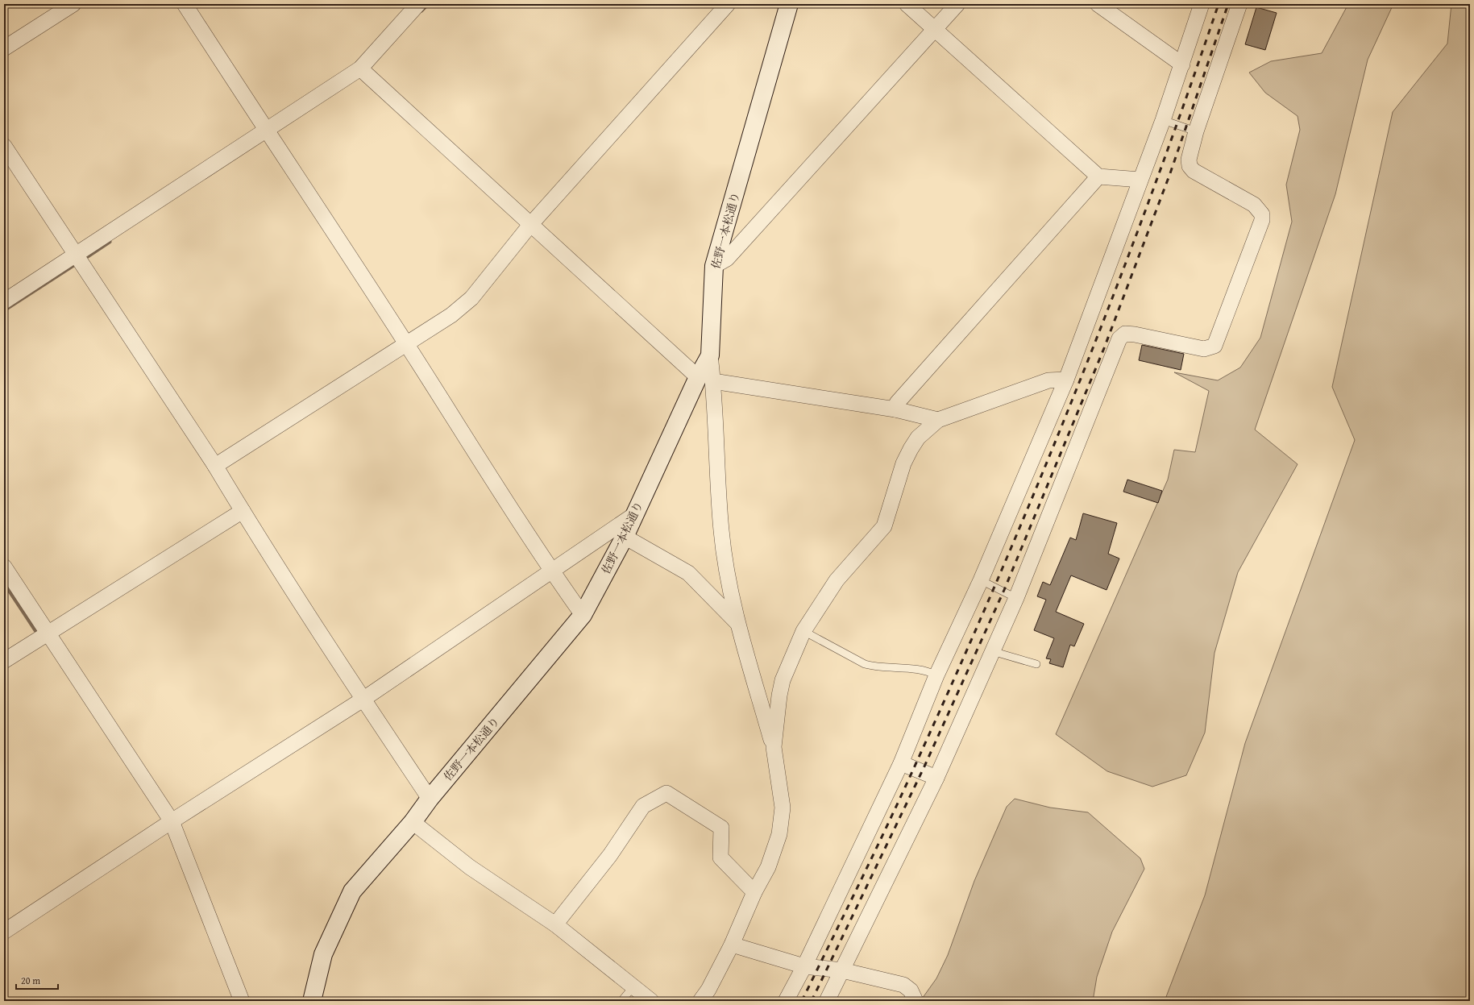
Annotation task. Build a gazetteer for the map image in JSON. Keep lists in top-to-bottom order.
{
  "streets": {
    "street": ["佐野一本松通り"]
  },
  "scale_bar": "20 m"
}
